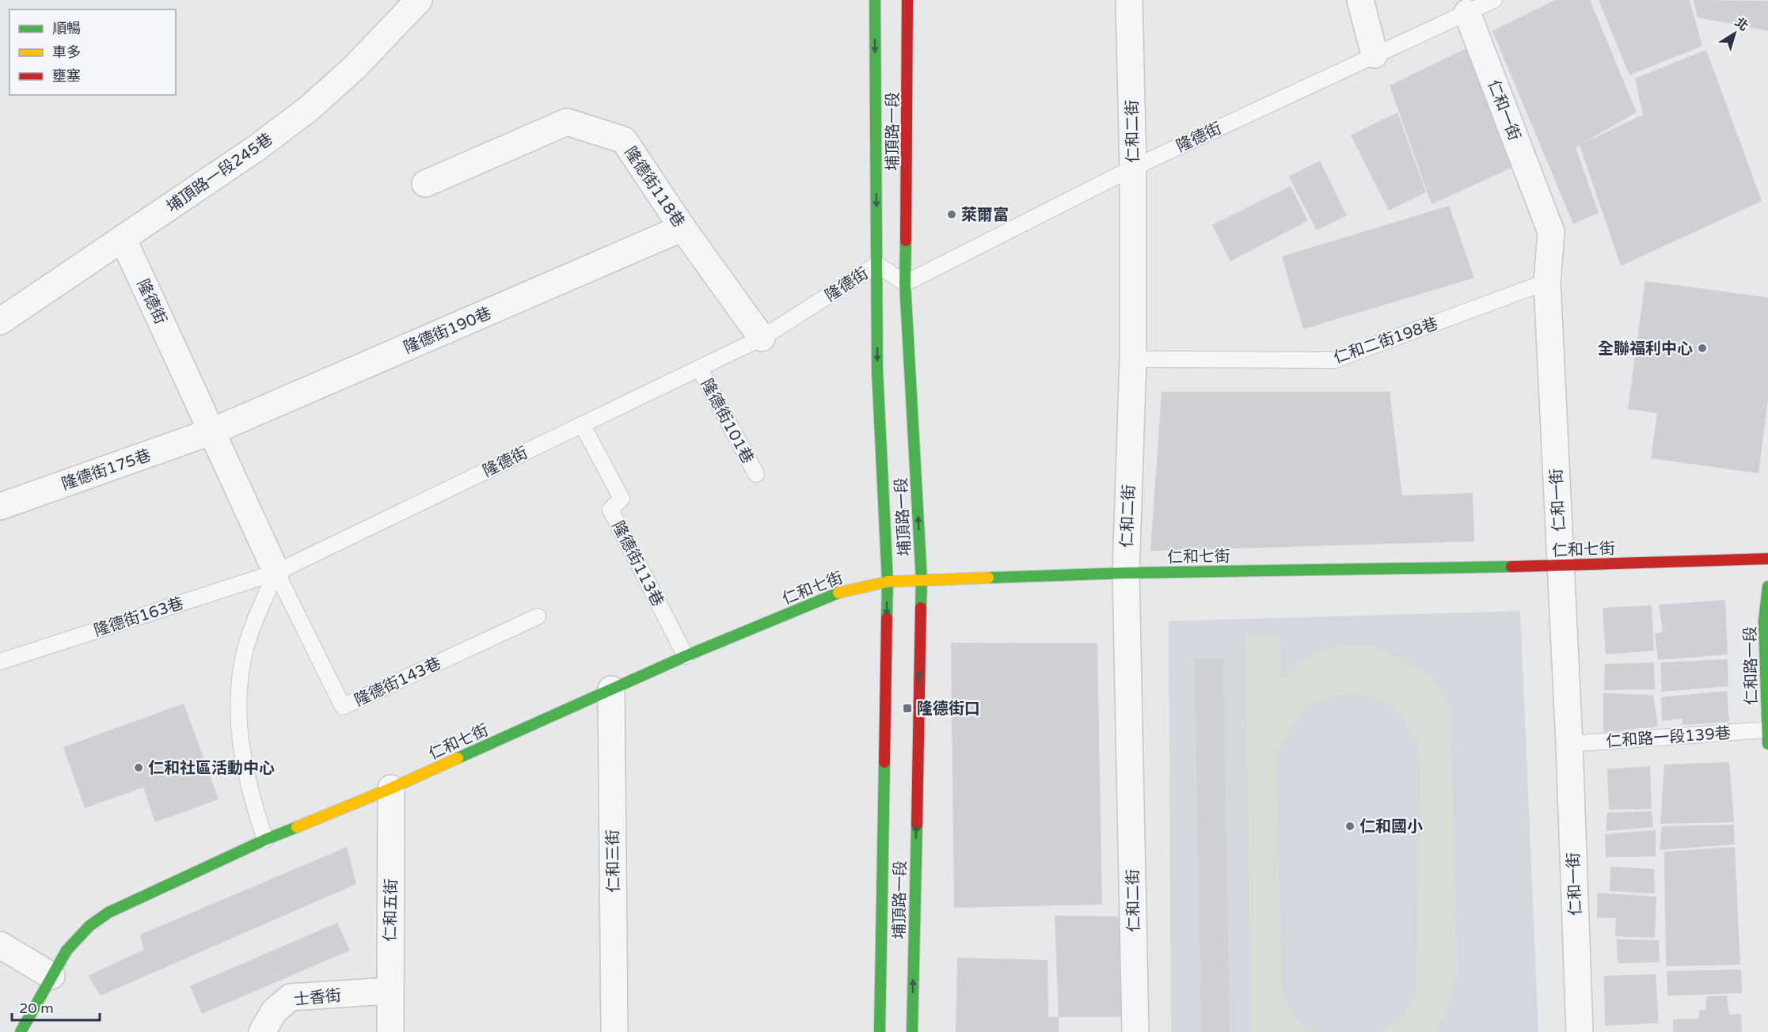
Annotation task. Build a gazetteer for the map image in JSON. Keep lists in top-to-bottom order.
{
  "streets": {
    "street": [
      "仁和一街",
      "埔頂路一段",
      "仁和二街",
      "隆德街",
      "埔頂路一段245巷",
      "隆德街118巷",
      "隆德街190巷",
      "隆德街175巷",
      "仁和七街",
      "仁和路一段",
      "仁和三街",
      "仁和五街",
      "士香街"
    ],
    "lane": [
      "仁和二街198巷",
      "隆德街101巷",
      "隆德街113巷",
      "隆德街163巷",
      "隆德街143巷",
      "仁和路一段139巷"
    ]
  },
  "crossings": [
    ["仁和一街", "隆德街"],
    ["仁和一街", "仁和二街198巷"],
    ["仁和一街", "仁和七街"],
    ["仁和一街", "仁和路一段139巷"],
    ["埔頂路一段", "隆德街"],
    ["埔頂路一段", "仁和七街"],
    ["仁和二街", "隆德街"],
    ["仁和二街", "仁和二街198巷"],
    ["仁和二街", "仁和七街"],
    ["隆德街", "埔頂路一段245巷"],
    ["隆德街", "隆德街118巷"],
    ["隆德街", "隆德街190巷"],
    ["隆德街", "隆德街101巷"],
    ["隆德街", "隆德街175巷"],
    ["隆德街", "隆德街113巷"],
    ["隆德街", "隆德街163巷"],
    ["隆德街", "隆德街143巷"],
    ["隆德街118巷", "隆德街190巷"],
    ["隆德街190巷", "隆德街175巷"],
    ["仁和七街", "隆德街113巷"],
    ["仁和七街", "仁和三街"],
    ["仁和七街", "仁和五街"],
    ["隆德街163巷", "隆德街143巷"],
    ["仁和路一段", "仁和路一段139巷"],
    ["仁和五街", "士香街"]
  ],
  "places": {
    "other": [
      "萊爾富",
      "全聯福利中心",
      "仁和社區活動中心",
      "仁和國小"
    ],
    "transit": ["隆德街口"]
  },
  "legend": ["順暢", "車多", "壅塞"],
  "scale_bar": "20 m",
  "north": "top right"
}
